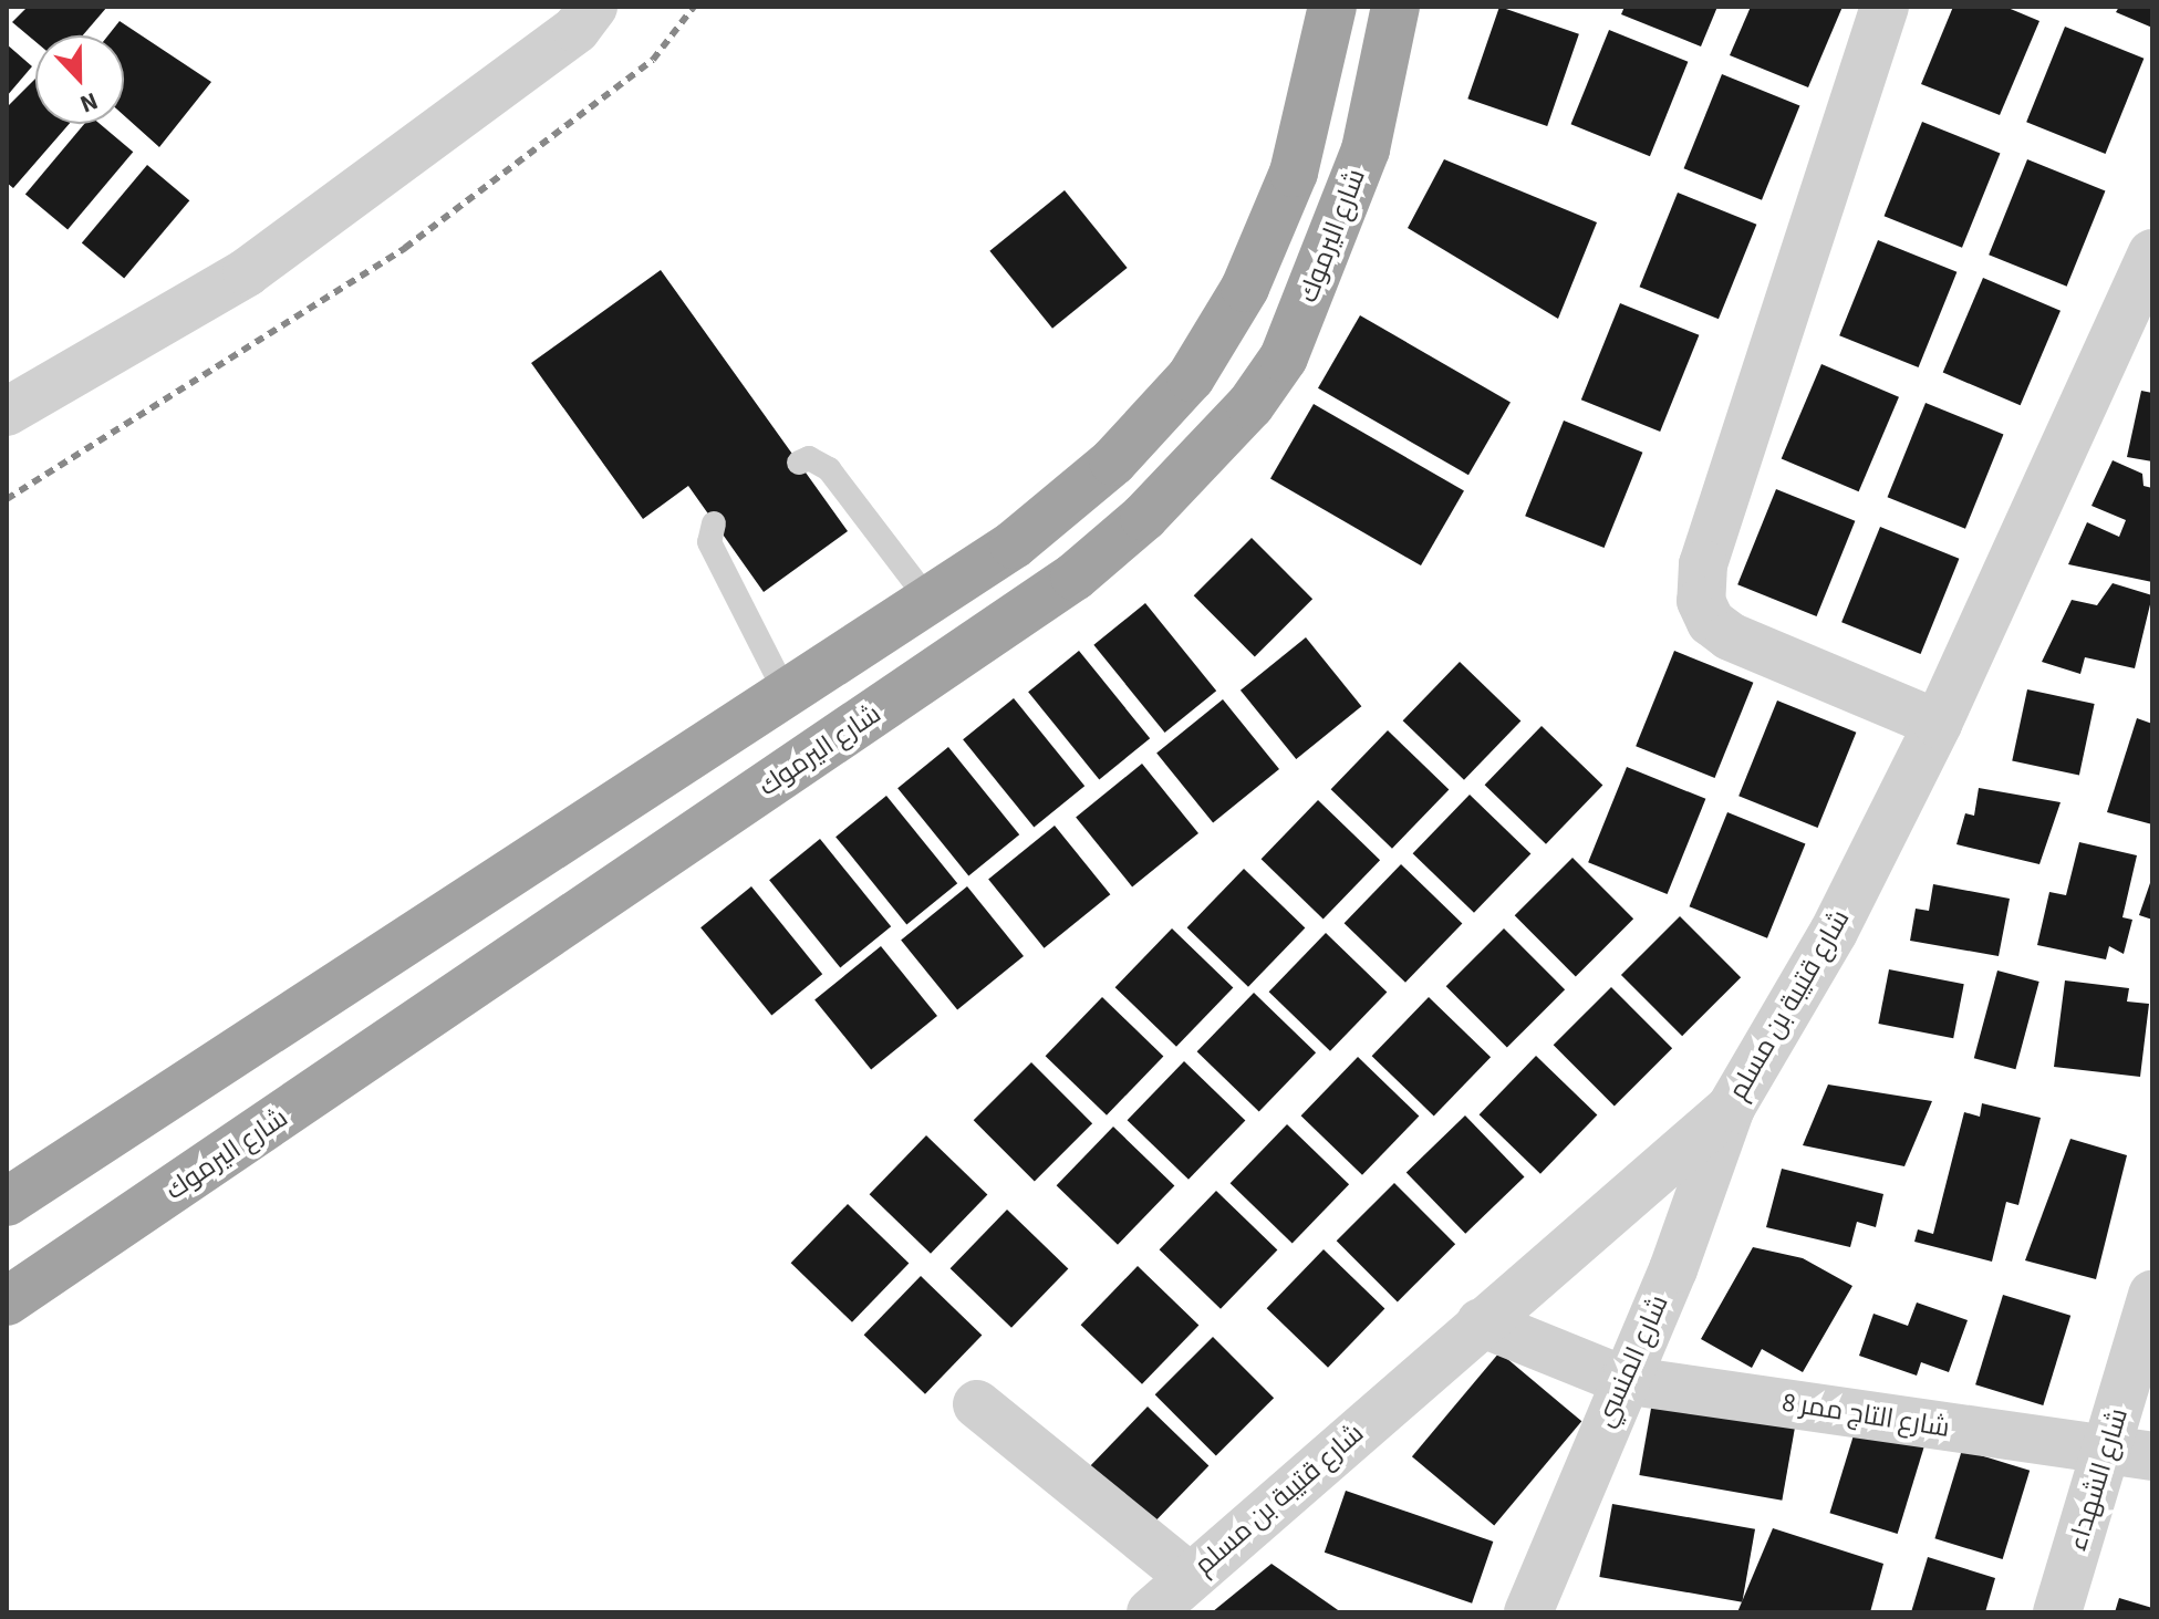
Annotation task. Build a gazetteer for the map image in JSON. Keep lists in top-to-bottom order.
{
  "streets": {
    "highway": ["شارع اليرموك"],
    "street": [
      "شارع قتيبة بن مسلم",
      "شارع المنسي",
      "شارع التاج ممر 8",
      "شارع الشهداء"
    ]
  },
  "crossings": [
    ["شارع قتيبة بن مسلم", "شارع المنسي"],
    ["شارع قتيبة بن مسلم", "شارع التاج ممر 8"],
    ["شارع المنسي", "شارع التاج ممر 8"],
    ["شارع التاج ممر 8", "شارع الشهداء"]
  ],
  "north": "bottom"
}
